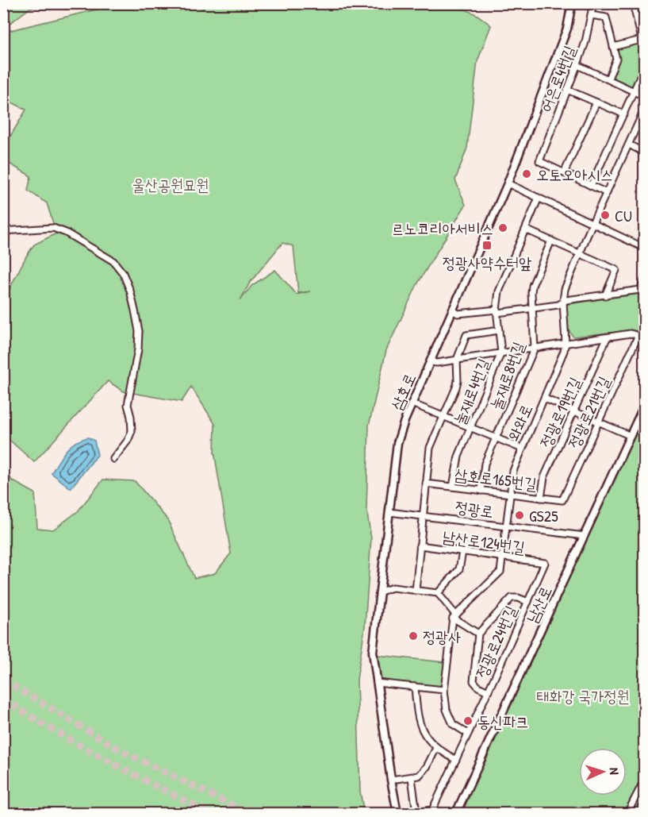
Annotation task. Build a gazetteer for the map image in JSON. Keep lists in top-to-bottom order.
{
  "streets": {
    "main road": ["삼호로", "남산로"],
    "street": [
      "어은로4번길",
      "눌재로8번길",
      "눌재로4번길",
      "정광로19번길",
      "정광로21번길",
      "와와로",
      "삼호로165번길",
      "정광로",
      "남산로124번길",
      "정광로24번길"
    ]
  },
  "crossings": [
    ["눌재로8번길", "삼호로165번길"],
    ["삼호로", "정광로"],
    ["눌재로4번길", "삼호로165번길"],
    ["정광로19번길", "삼호로165번길"],
    ["정광로21번길", "삼호로165번길"],
    ["와와로", "삼호로165번길"],
    ["와와로", "정광로"],
    ["와와로", "남산로124번길"],
    ["정광로", "남산로"],
    ["남산로124번길", "정광로24번길"]
  ],
  "parks": ["울산공원묘원", "태화강 국가정원"],
  "places": {
    "other": [
      "오토오아시스",
      "CU",
      "르노코리아서비스",
      "GS25",
      "정광사",
      "동신파크"
    ],
    "transit": ["정광사약수터앞"]
  },
  "north": "right"
}
